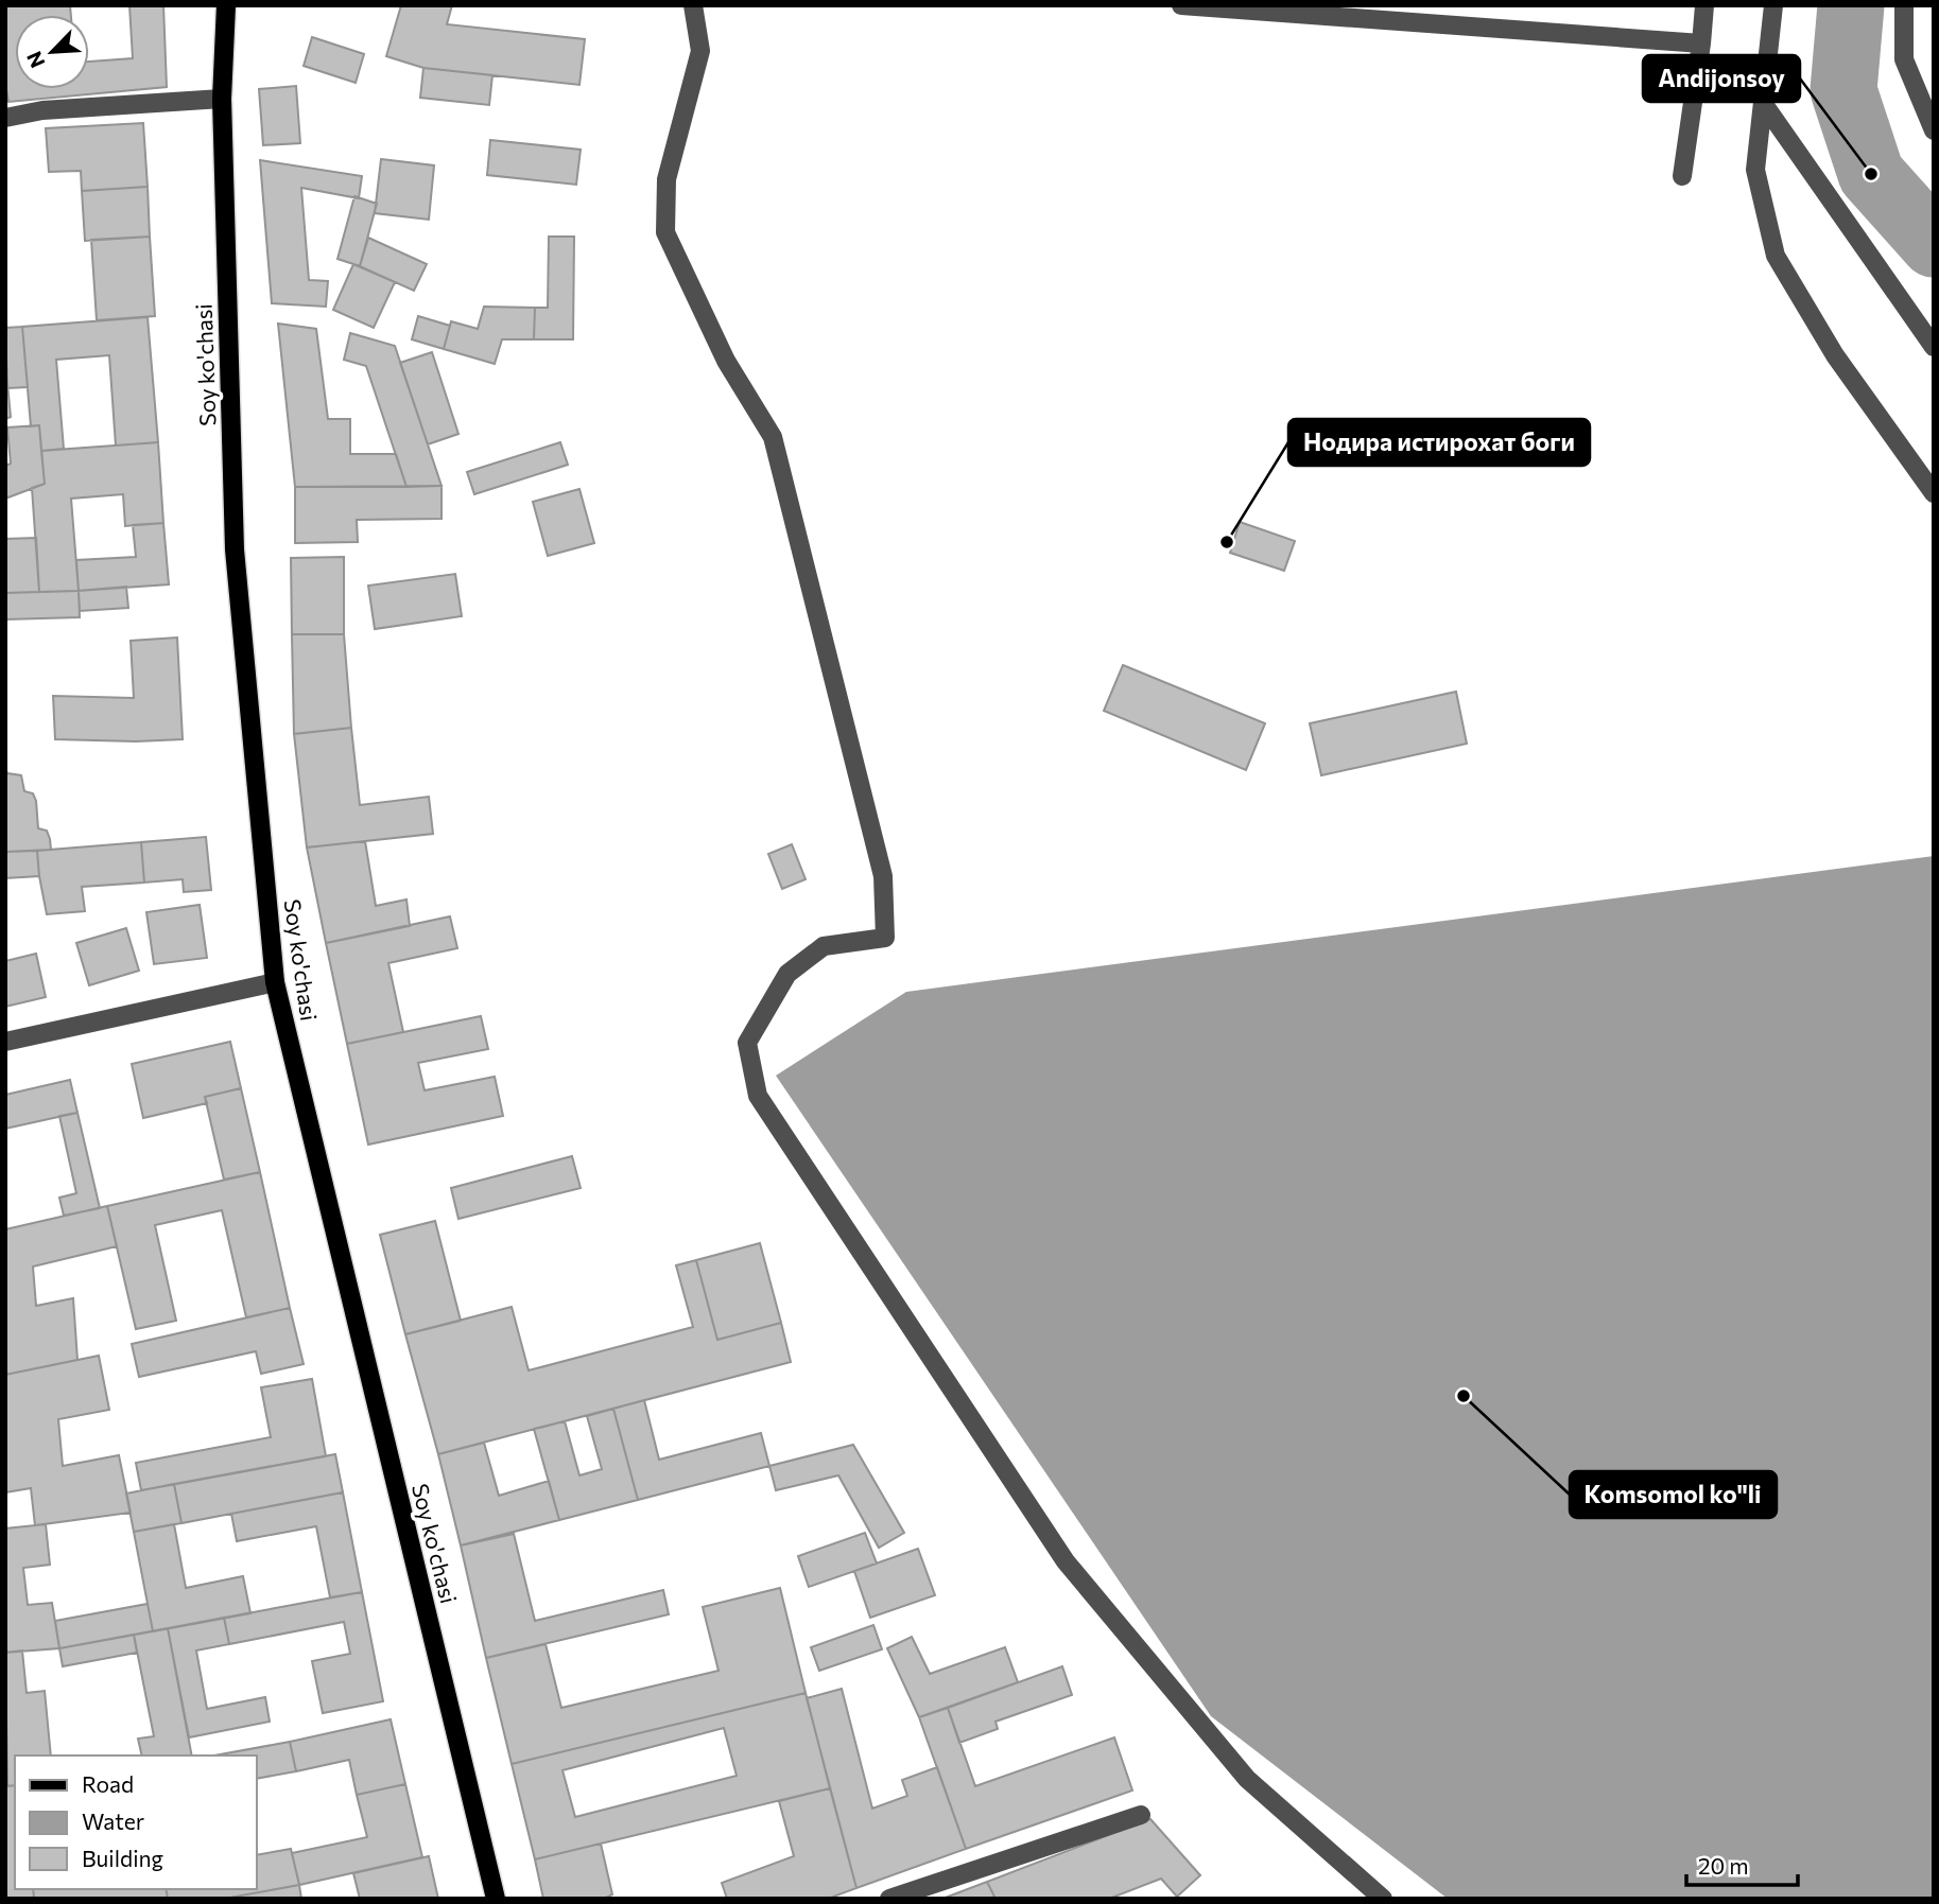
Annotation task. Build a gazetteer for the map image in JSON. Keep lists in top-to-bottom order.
{
  "streets": {
    "main road": ["Soy ko'chasi"]
  },
  "places": ["Andijonsoy", "Нодира истирохат боги", "Komsomol ko\"li"],
  "legend": ["Road", "Water", "Building"],
  "scale_bar": "20 m",
  "north": "bottom left"
}
